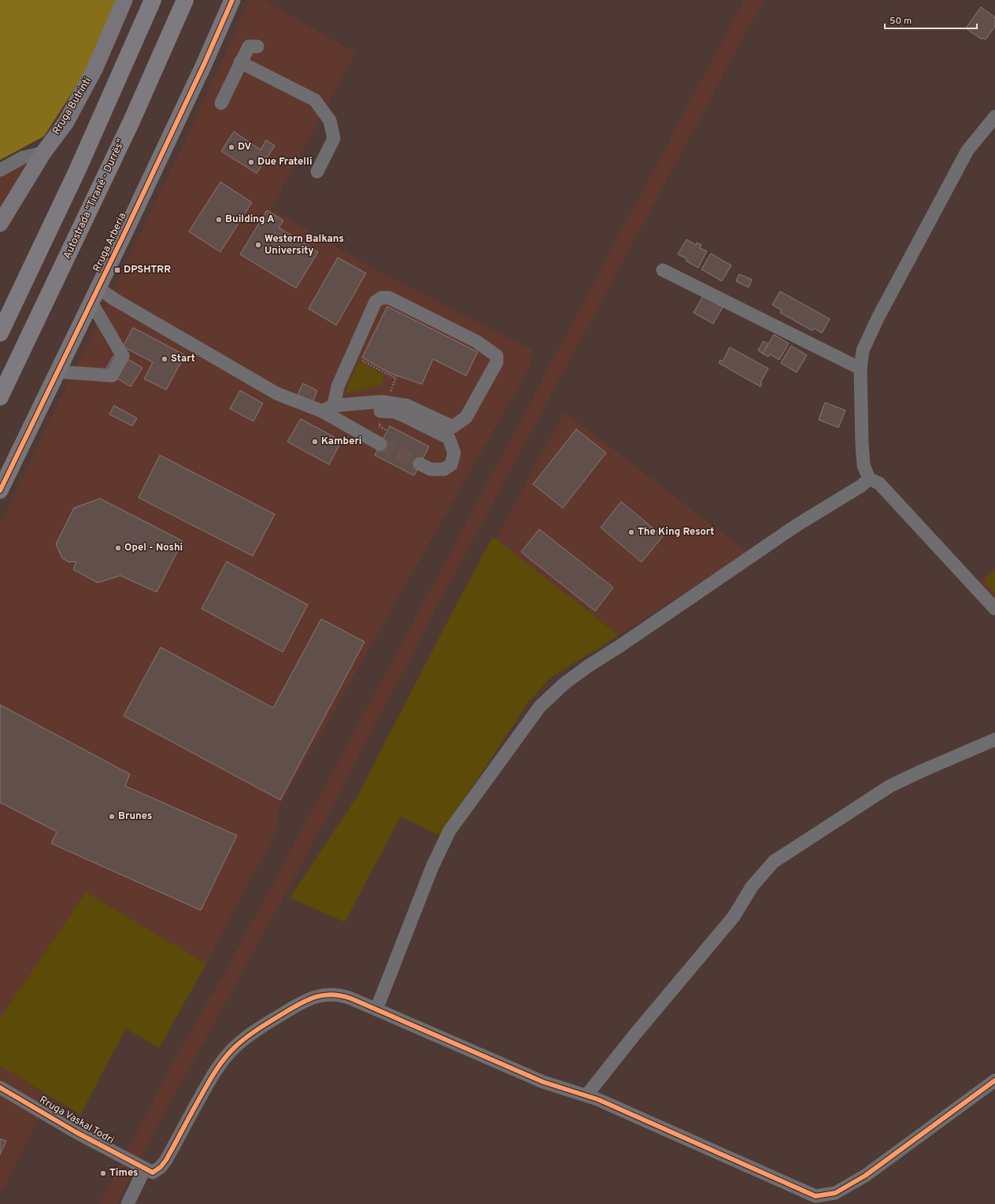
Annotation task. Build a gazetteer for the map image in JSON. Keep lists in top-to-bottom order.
{
  "streets": {
    "highway": ["Autostrada \"Tiranë - Durrës\""],
    "main road": ["Rruga Butrinti", "Rruga Arberia"],
    "street": ["Rruga Vaskal Todri"]
  },
  "places": {
    "other": [
      "DV",
      "Due Fratelli",
      "Building A",
      "Western Balkans University",
      "Start",
      "Kamberi",
      "The King Resort",
      "Opel - Noshi",
      "Brunes",
      "Times"
    ],
    "transit": ["DPSHTRR"]
  },
  "scale_bar": "50 m"
}
